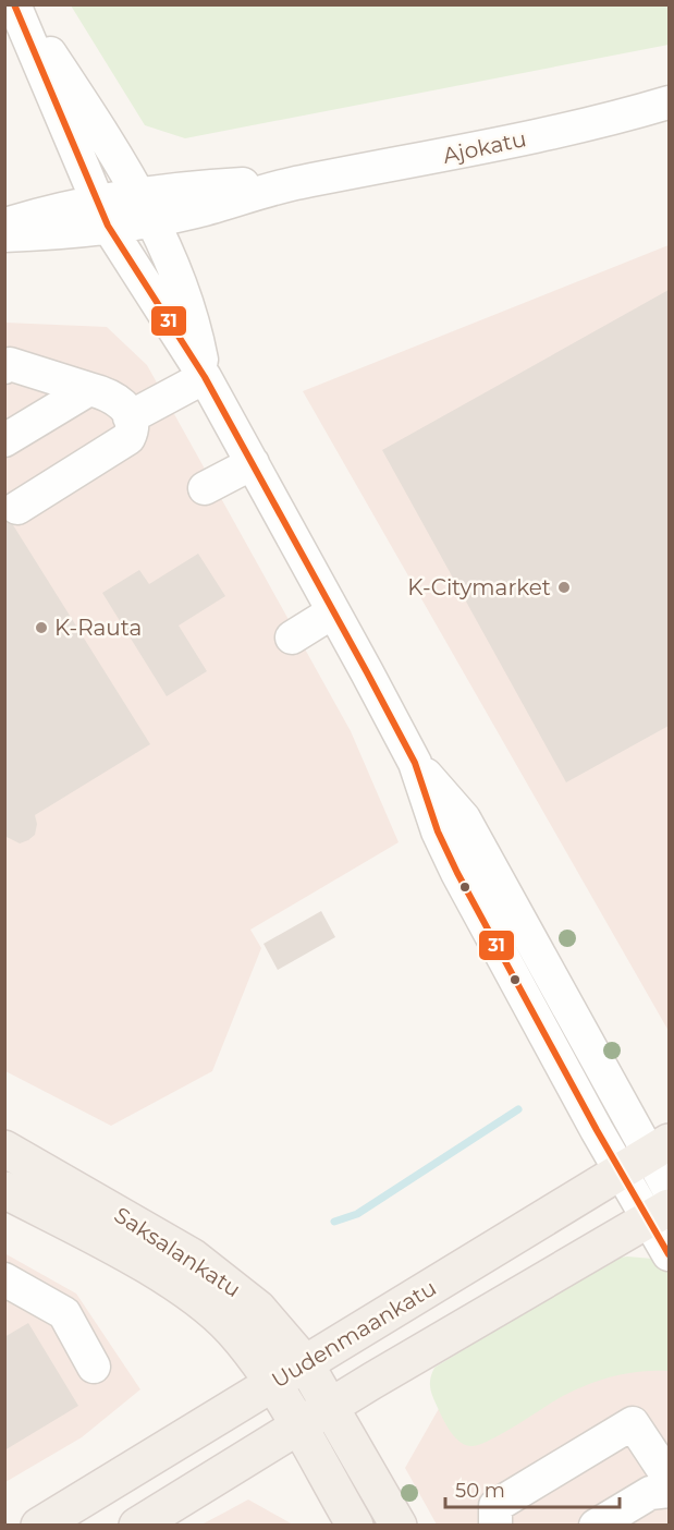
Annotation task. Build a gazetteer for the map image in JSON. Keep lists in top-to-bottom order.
{
  "streets": {
    "main road": ["Saksalankatu", "Uudenmaankatu"],
    "street": ["Ajokatu"]
  },
  "crossings": [
    ["Saksalankatu", "Uudenmaankatu"]
  ],
  "places": ["K-Citymarket", "K-Rauta"],
  "lines": ["transit line 31"],
  "scale_bar": "50 m"
}
